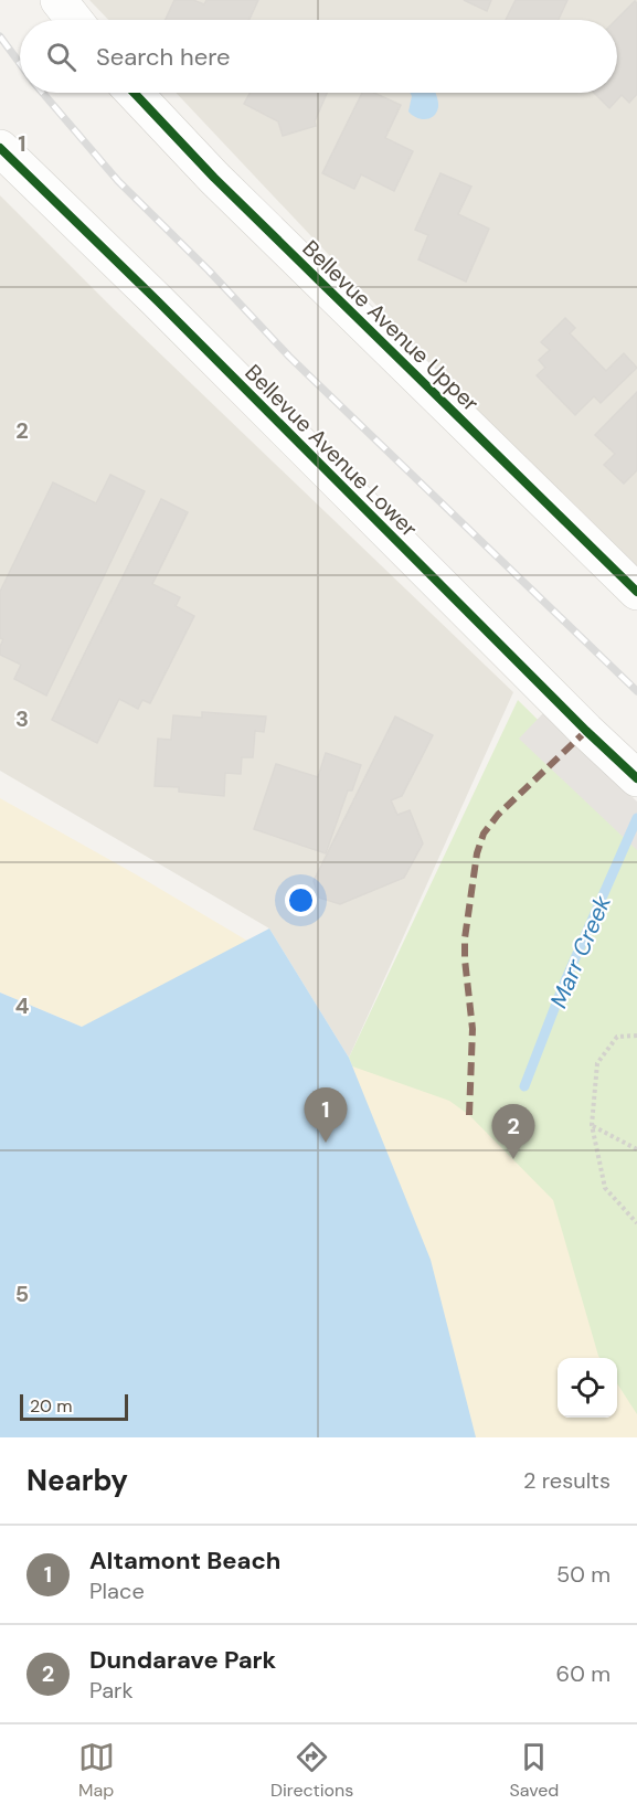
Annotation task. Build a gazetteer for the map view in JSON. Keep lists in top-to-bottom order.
{
  "streets": {
    "street": ["Bellevue Avenue Upper", "Bellevue Avenue Lower"]
  },
  "water": ["Marr Creek"],
  "scale_bar": "20 m",
  "page": {
    "search": "Search here",
    "pins": ["1", "2"],
    "scale": "20 m",
    "heading": ["Nearby", "2 results"],
    "list": [
      {
        "mark": "1",
        "name": "Altamont Beach",
        "note": "Place",
        "value": "50 m"
      },
      {
        "mark": "2",
        "name": "Dundarave Park",
        "note": "Park",
        "value": "60 m"
      }
    ],
    "nav": ["Map", "Directions", "Saved"]
  },
  "grid": {
    "rows": [
      "1",
      "2",
      "3",
      "4",
      "5"
    ]
  }
}
